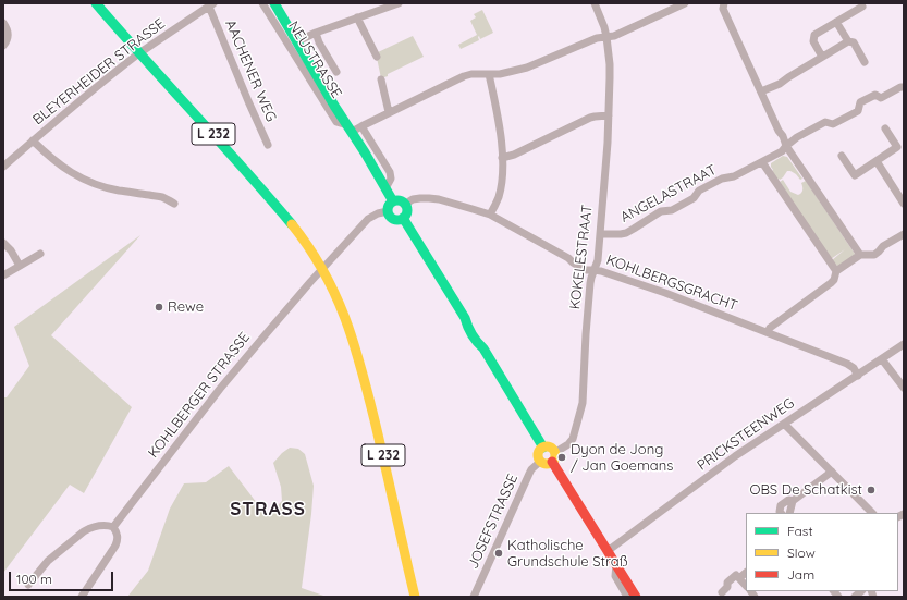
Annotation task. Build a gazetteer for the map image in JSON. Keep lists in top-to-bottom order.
{
  "streets": {
    "street": [
      "NEUSTRASSE",
      "AACHENER WEG",
      "BLEYERHEIDER STRASSE",
      "L 232",
      "ANGELASTRAAT",
      "KOKELESTRAAT",
      "KOHLBERGSGRACHT",
      "KOHLBERGER STRASSE",
      "PRICKSTEENWEG",
      "JOSEFSTRASSE"
    ]
  },
  "crossings": [
    ["AACHENER WEG", "BLEYERHEIDER STRASSE"],
    ["BLEYERHEIDER STRASSE", "L 232"],
    ["L 232", "KOHLBERGER STRASSE"],
    ["ANGELASTRAAT", "KOKELESTRAAT"],
    ["KOKELESTRAAT", "KOHLBERGSGRACHT"],
    ["KOKELESTRAAT", "JOSEFSTRASSE"],
    ["KOHLBERGSGRACHT", "KOHLBERGER STRASSE"],
    ["KOHLBERGSGRACHT", "PRICKSTEENWEG"]
  ],
  "districts": ["STRASS"],
  "places": [
    "Rewe",
    "Dyon de Jong / Jan Goemans",
    "OBS De Schatkist",
    "Katholische Grundschule Straß"
  ],
  "legend": ["Fast", "Slow", "Jam"],
  "scale_bar": "100 m"
}
